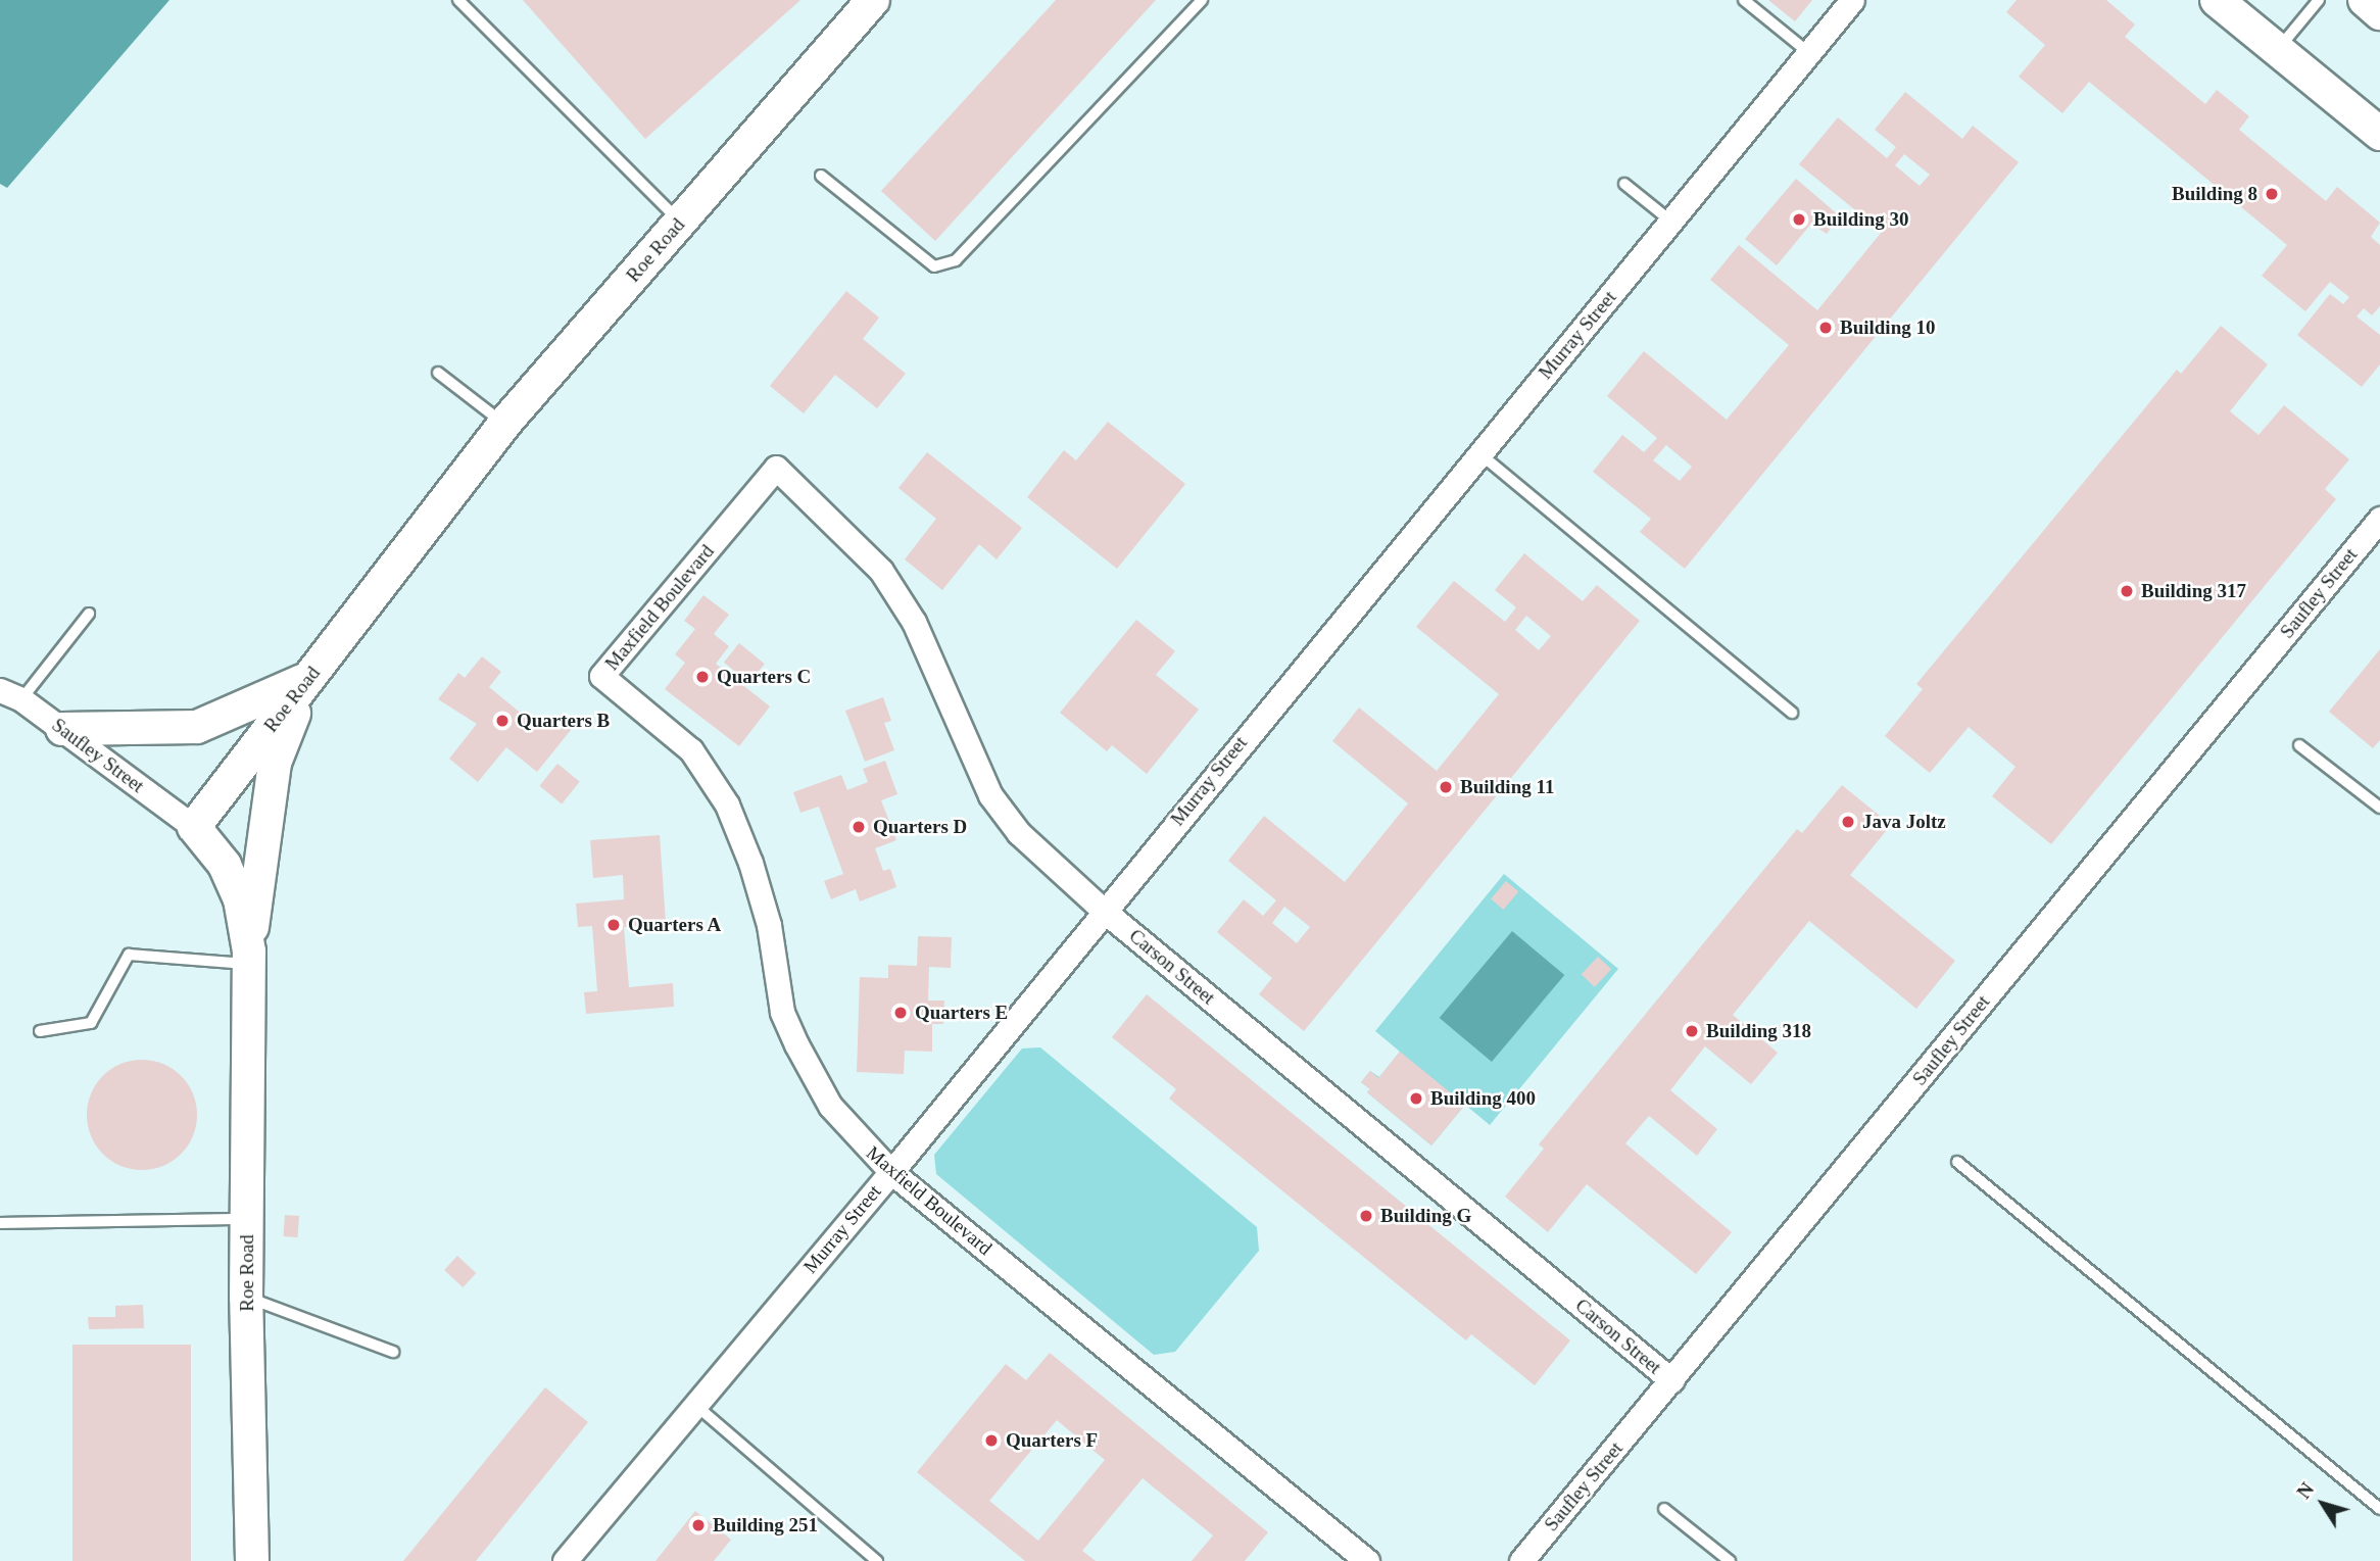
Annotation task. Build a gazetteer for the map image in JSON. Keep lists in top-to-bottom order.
{
  "streets": {
    "main road": ["Roe Road"],
    "street": [
      "Murray Street",
      "Saufley Street",
      "Maxfield Boulevard",
      "Carson Street"
    ]
  },
  "crossings": [
    ["Roe Road", "Saufley Street"],
    ["Murray Street", "Maxfield Boulevard"],
    ["Murray Street", "Carson Street"],
    ["Saufley Street", "Carson Street"],
    ["Maxfield Boulevard", "Carson Street"]
  ],
  "places": [
    "Building 8",
    "Building 30",
    "Building 10",
    "Building 317",
    "Quarters C",
    "Quarters B",
    "Building 11",
    "Java Joltz",
    "Quarters D",
    "Quarters A",
    "Quarters E",
    "Building 318",
    "Building 400",
    "Building G",
    "Quarters F",
    "Building 251"
  ],
  "north": "top left"
}
